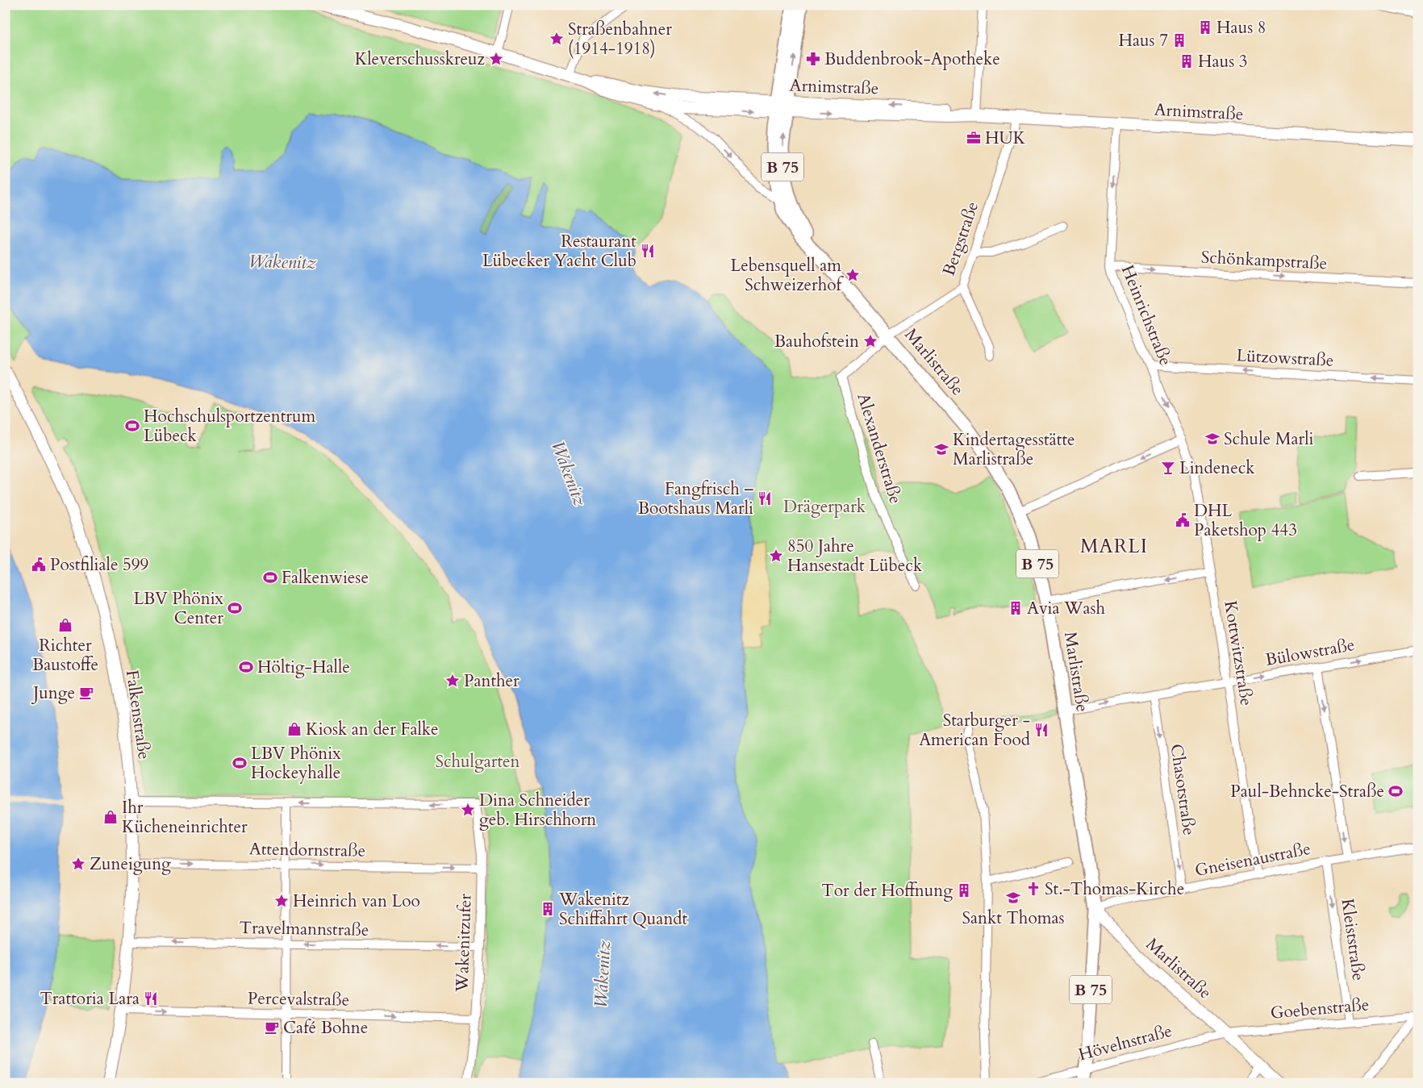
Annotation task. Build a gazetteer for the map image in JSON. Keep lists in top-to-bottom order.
{
  "streets": {
    "main road": [
      "Arnimstraße",
      "B 75",
      "Marlistraße",
      "Falkenstraße"
    ],
    "street": [
      "Bergstraße",
      "Schönkampstraße",
      "Heinrichstraße",
      "Lützowstraße",
      "Alexanderstraße",
      "Bülowstraße",
      "Kottwitzstraße",
      "Chasotstraße",
      "Attendornstraße",
      "Gneisenaustraße",
      "Travelmannstraße",
      "Kleiststraße",
      "Wakenitzufer",
      "Percevalstraße",
      "Goebenstraße",
      "Hövelnstraße"
    ]
  },
  "crossings": [
    ["Arnimstraße", "B 75"],
    ["Arnimstraße", "Bergstraße"],
    ["Arnimstraße", "Heinrichstraße"],
    ["B 75", "Marlistraße"],
    ["B 75", "Gneisenaustraße"],
    ["B 75", "Hövelnstraße"],
    ["Bergstraße", "Marlistraße"],
    ["Bergstraße", "Alexanderstraße"],
    ["Schönkampstraße", "Heinrichstraße"],
    ["Heinrichstraße", "Lützowstraße"],
    ["Heinrichstraße", "Kottwitzstraße"],
    ["Marlistraße", "Alexanderstraße"],
    ["Marlistraße", "Bülowstraße"],
    ["Marlistraße", "Gneisenaustraße"],
    ["Marlistraße", "Goebenstraße"],
    ["Marlistraße", "Hövelnstraße"],
    ["Bülowstraße", "Kottwitzstraße"],
    ["Bülowstraße", "Chasotstraße"],
    ["Kottwitzstraße", "Gneisenaustraße"],
    ["Falkenstraße", "Attendornstraße"],
    ["Falkenstraße", "Travelmannstraße"],
    ["Falkenstraße", "Percevalstraße"],
    ["Chasotstraße", "Gneisenaustraße"],
    ["Attendornstraße", "Wakenitzufer"],
    ["Gneisenaustraße", "Kleiststraße"],
    ["Travelmannstraße", "Wakenitzufer"],
    ["Kleiststraße", "Goebenstraße"],
    ["Wakenitzufer", "Percevalstraße"],
    ["Goebenstraße", "Hövelnstraße"]
  ],
  "one_way": [
    "Schönkampstraße",
    "Heinrichstraße",
    "Lützowstraße",
    "Bülowstraße",
    "Chasotstraße",
    "Travelmannstraße",
    "Kleiststraße",
    "Wakenitzufer",
    "Percevalstraße"
  ],
  "districts": ["MARLI"],
  "water": ["Wakenitz"],
  "parks": ["Drägerpark", "Schulgarten"],
  "places": {
    "building": [
      "Haus 8",
      "Haus 7",
      "Haus 3",
      "Avia Wash",
      "Tor der Hoffnung",
      "Wakenitz Schiffahrt Quandt"
    ],
    "place": [
      "Straßenbahner (1914-1918)",
      "Kleverschusskreuz",
      "Lebensquell am Schweizerhof",
      "Bauhofstein",
      "850 Jahre Hansestadt Lübeck",
      "Panther",
      "Dina Schneider geb. Hirschhorn",
      "Zuneigung",
      "Heinrich van Loo"
    ],
    "pharmacy": ["Buddenbrook-Apotheke"],
    "office": ["HUK"],
    "restaurant": [
      "Restaurant Lübecker Yacht Club",
      "Fangfrisch – Bootshaus Marli",
      "Starburger - American Food",
      "Trattoria Lara"
    ],
    "sports": [
      "Hochschulsportzentrum Lübeck",
      "Falkenwiese",
      "LBV Phönix Center",
      "Höltig-Halle",
      "LBV Phönix Hockeyhalle",
      "Paul-Behncke-Straße"
    ],
    "school or university": ["Schule Marli", "Kindertagesstätte Marlistraße", "Sankt Thomas"],
    "bar": ["Lindeneck"],
    "public building": ["DHL Paketshop 443", "Postfiliale 599"],
    "shop": ["Richter Baustoffe", "Kiosk an der Falke", "Ihr Kücheneinrichter"],
    "cafe": ["Junge", "Café Bohne"],
    "church": ["St.-Thomas-Kirche"]
  }
}
